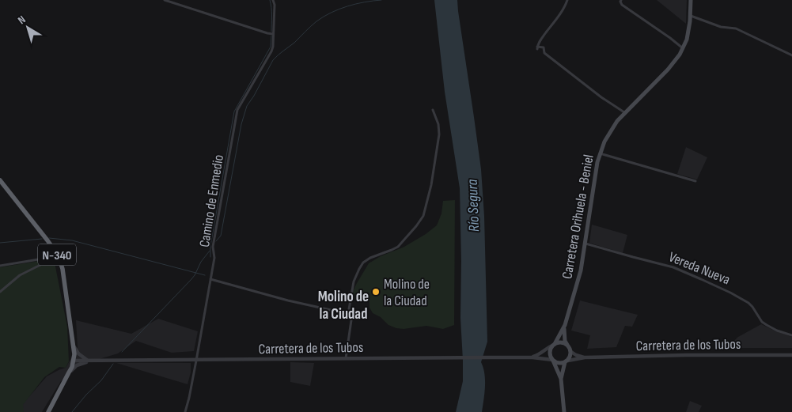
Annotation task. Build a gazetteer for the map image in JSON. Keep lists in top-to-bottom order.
{
  "streets": {
    "highway": ["N-340"],
    "main road": ["Carretera Orihuela - Beniel"],
    "street": ["Camino de Enmedio", "Vereda Nueva", "Carretera de los Tubos"]
  },
  "crossings": [
    ["Camino de Enmedio", "Carretera de los Tubos"],
    ["Carretera Orihuela - Beniel", "Vereda Nueva"],
    ["Carretera Orihuela - Beniel", "Carretera de los Tubos"],
    ["N-340", "Carretera de los Tubos"]
  ],
  "districts": ["Molino de la Ciudad"],
  "water": ["Río Segura"],
  "places": ["Molino de la Ciudad"],
  "north": "top left"
}
